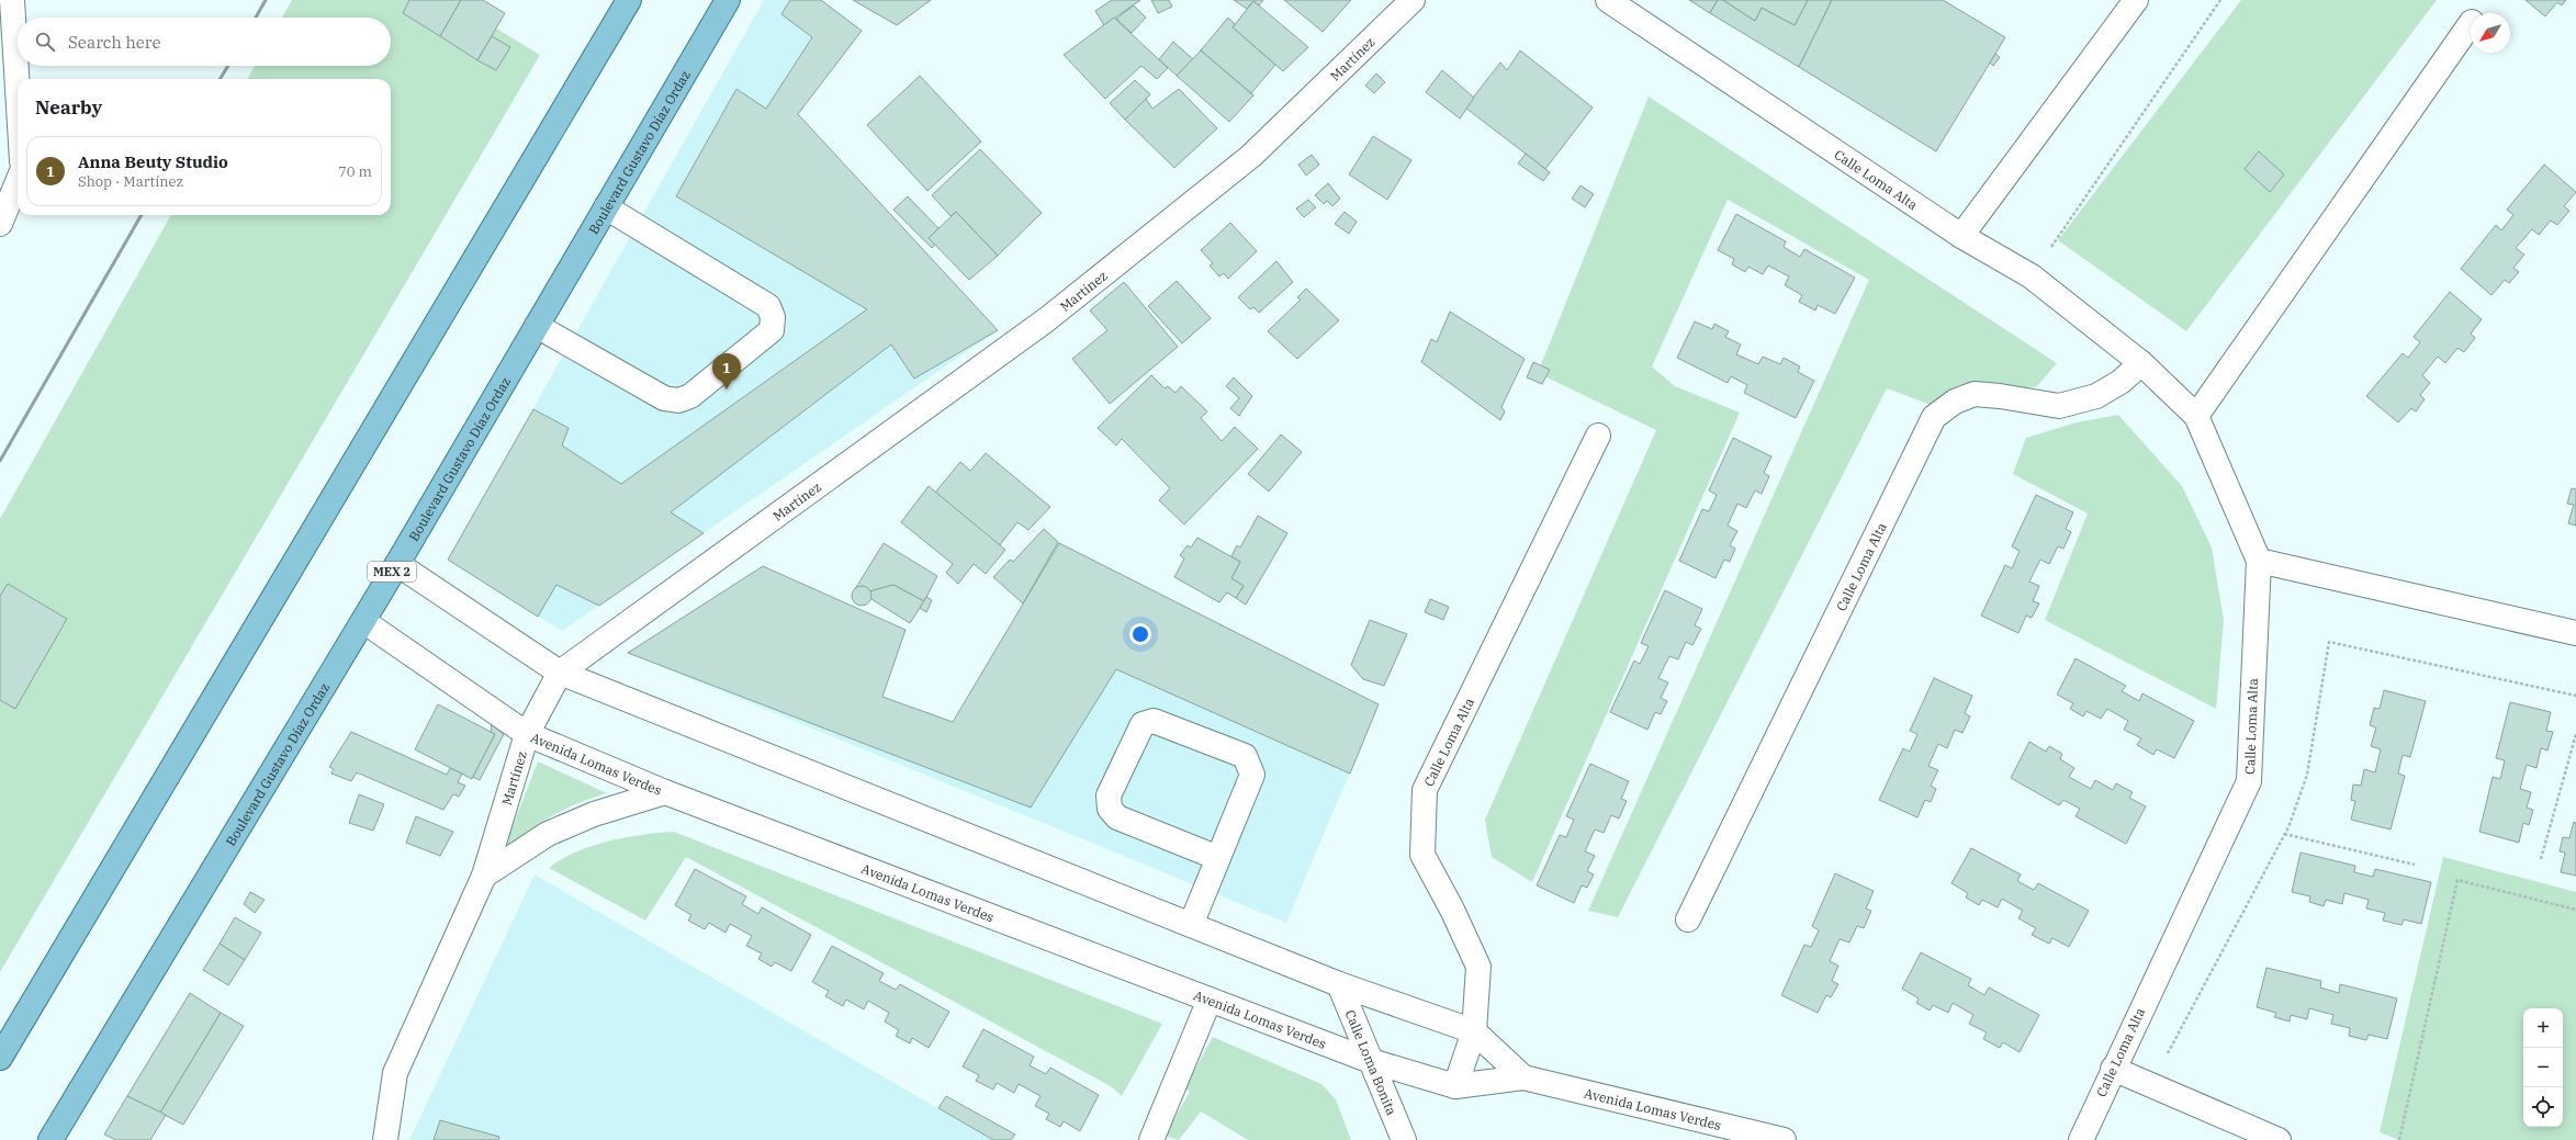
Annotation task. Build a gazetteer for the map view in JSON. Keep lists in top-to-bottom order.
{
  "streets": {
    "main road": ["Boulevard Gustavo Díaz Ordaz", "MEX 2"],
    "street": [
      "Martínez",
      "Calle Loma Alta",
      "Avenida Lomas Verdes",
      "Calle Loma Bonita"
    ]
  },
  "crossings": [
    ["Martínez", "Avenida Lomas Verdes"],
    ["Boulevard Gustavo Díaz Ordaz", "Avenida Lomas Verdes"],
    ["Calle Loma Alta", "Avenida Lomas Verdes"],
    ["Avenida Lomas Verdes", "Calle Loma Bonita"]
  ],
  "north": "bottom left",
  "page": {
    "search": "Search here",
    "heading": "Nearby",
    "list": [
      {
        "mark": "1",
        "name": "Anna Beuty Studio",
        "note": "Shop · Martínez",
        "value": "70 m"
      }
    ],
    "pins": "1",
    "map_buttons": ["+", "−"]
  }
}
